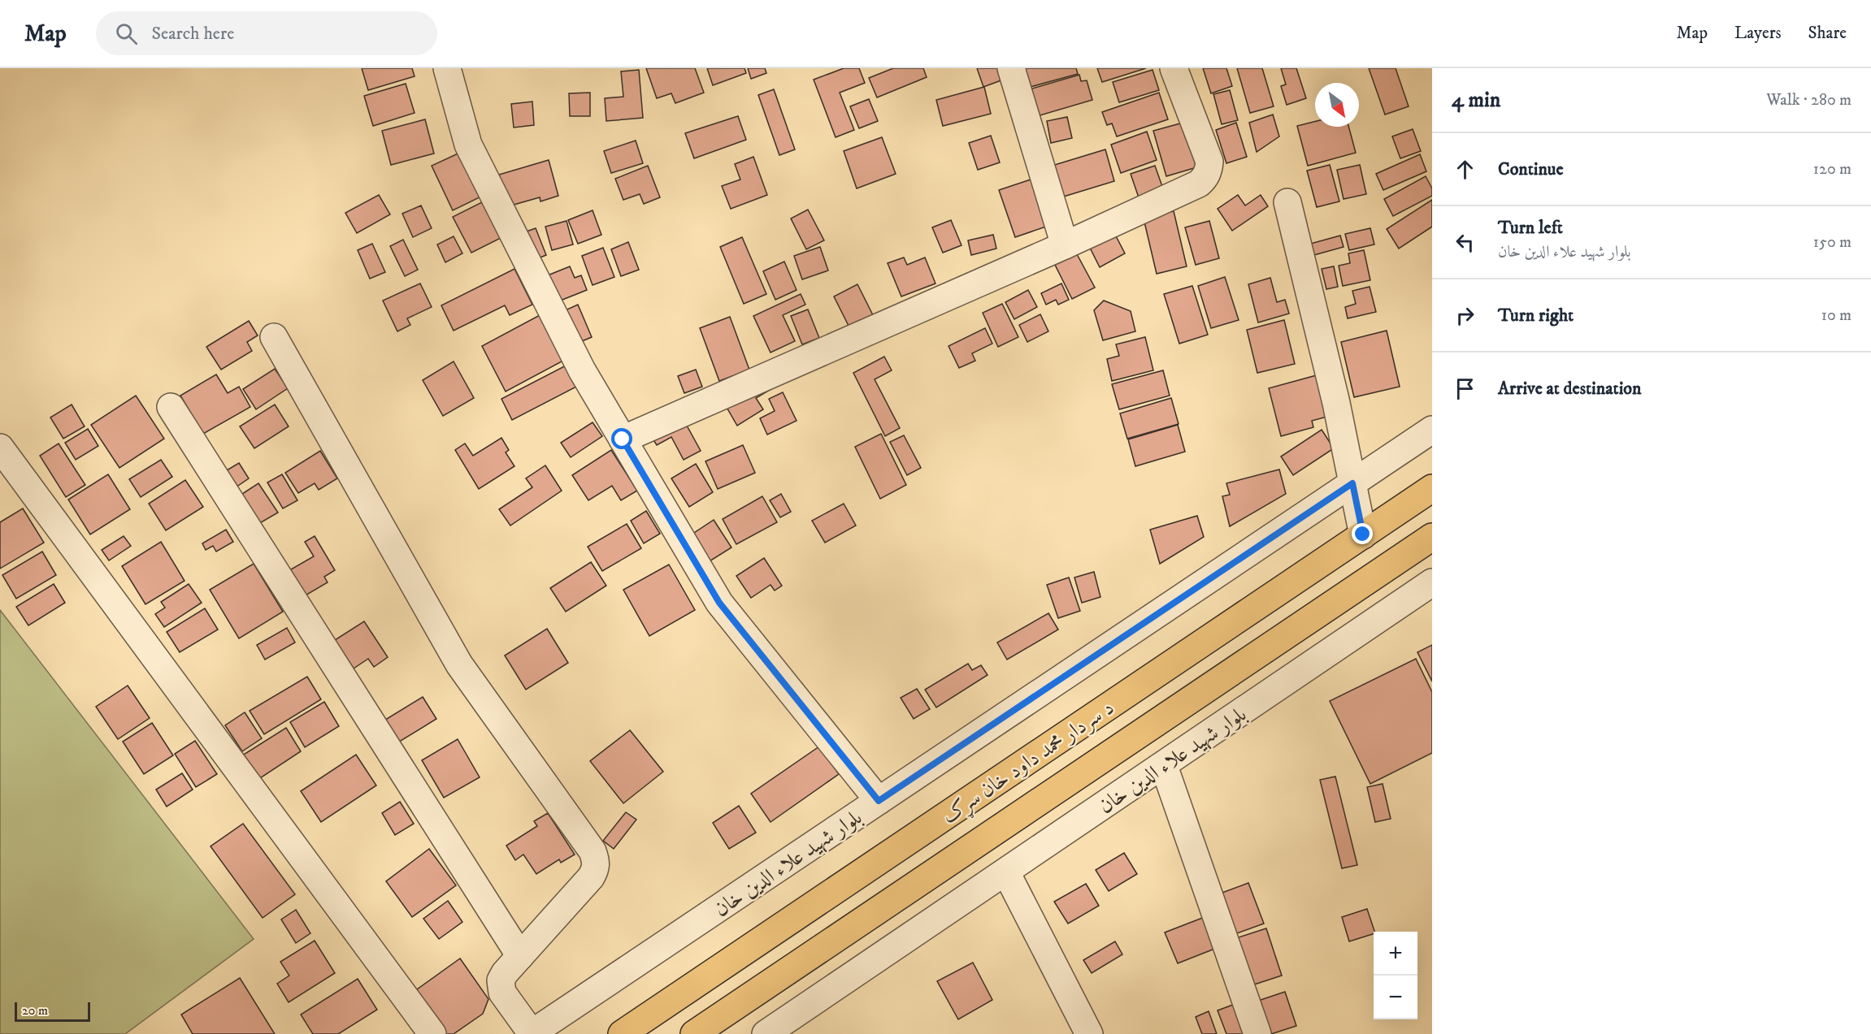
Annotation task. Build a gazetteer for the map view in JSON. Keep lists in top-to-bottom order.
{
  "streets": {
    "highway": ["د سردار محمد داود خان سړک"],
    "street": ["بلوار شهید علاء الدین خان"]
  },
  "scale_bar": "20 m",
  "north": "bottom right",
  "page": {
    "header": "Map",
    "search": "Search here",
    "nav": ["Map", "Layers", "Share"],
    "heading": ["4 min", "Walk · 280 m"],
    "list": [
      ["Continue", "120 m"],
      ["Turn left", "بلوار شهید علاء الدین خان", "150 m"],
      ["Turn right", "10 m"],
      "Arrive at destination"
    ],
    "map_buttons": ["+", "−"],
    "scale": "20 m"
  }
}
